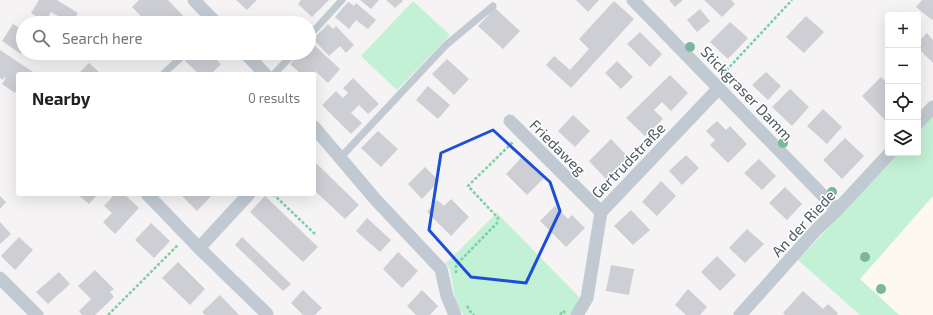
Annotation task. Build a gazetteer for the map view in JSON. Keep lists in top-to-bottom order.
{
  "streets": {
    "street": [
      "Stickgraser Damm",
      "Friedaweg",
      "Gertrudstraße",
      "An der Riede"
    ]
  },
  "crossings": [
    ["Stickgraser Damm", "Gertrudstraße"],
    ["Stickgraser Damm", "An der Riede"],
    ["Friedaweg", "Gertrudstraße"]
  ],
  "page": {
    "map_buttons": ["+", "−"],
    "search": "Search here",
    "heading": ["Nearby", "0 results"]
  }
}
